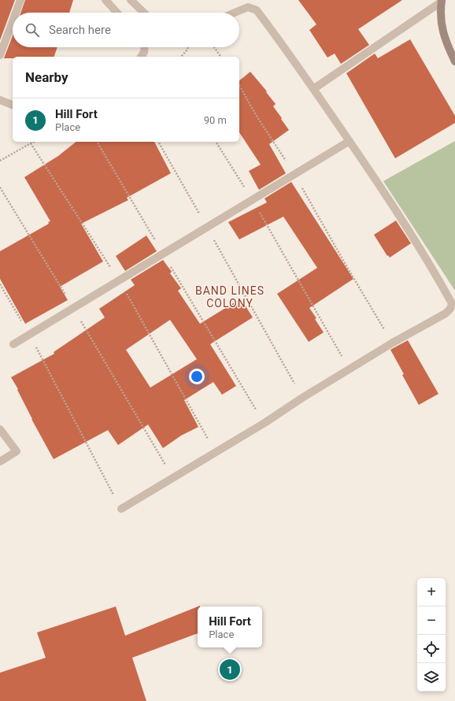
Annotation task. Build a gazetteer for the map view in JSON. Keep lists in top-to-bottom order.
{
  "districts": ["BAND LINES COLONY"],
  "page": {
    "search": "Search here",
    "heading": "Nearby",
    "list": [
      {
        "mark": "1",
        "name": "Hill Fort",
        "note": "Place",
        "value": "90 m"
      }
    ],
    "map_buttons": ["+", "−"],
    "popup": ["Hill Fort", "Place"],
    "pins": "1"
  }
}
